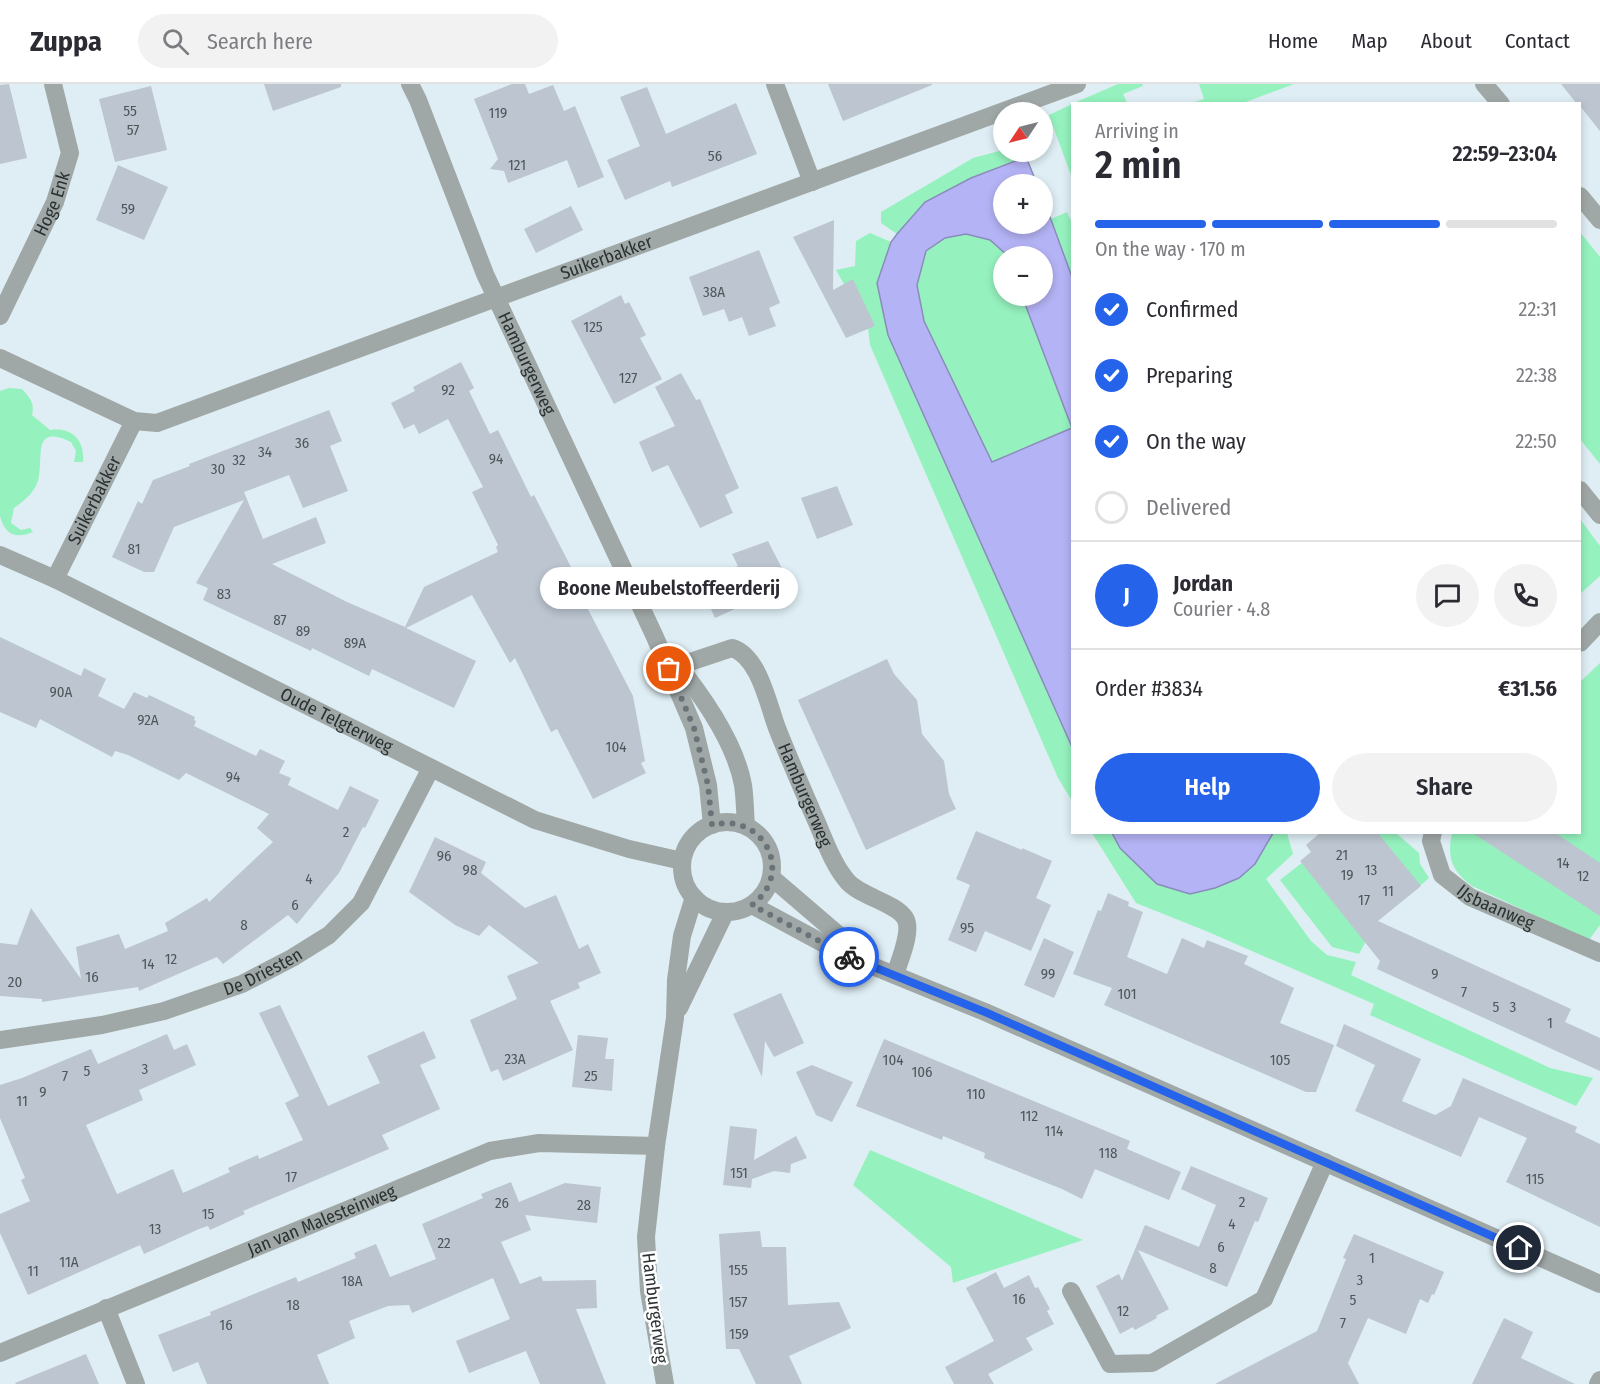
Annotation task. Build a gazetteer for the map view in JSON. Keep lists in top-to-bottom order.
{
  "streets": {
    "street": [
      "Hoge Enk",
      "Suikerbakker",
      "Hamburgerweg",
      "Oude Telgterweg",
      "IJsbaanweg",
      "De Driesten",
      "Jan van Malesteinweg"
    ]
  },
  "crossings": [
    ["Suikerbakker", "Hamburgerweg"],
    ["Suikerbakker", "Oude Telgterweg"],
    ["Hamburgerweg", "Oude Telgterweg"],
    ["Hamburgerweg", "Jan van Malesteinweg"],
    ["Oude Telgterweg", "De Driesten"]
  ],
  "places": ["Boone Meubelstoffeerderij"],
  "house_numbers": [
    "55",
    "119",
    "57",
    "56",
    "121",
    "59",
    "38A",
    "125",
    "127",
    "92",
    "36",
    "34",
    "94",
    "32",
    "30",
    "81",
    "83",
    "87",
    "89",
    "89A",
    "90A",
    "92A",
    "104",
    "94",
    "2",
    "21",
    "96",
    "14",
    "98",
    "13",
    "19",
    "12",
    "4",
    "11",
    "17",
    "6",
    "8",
    "95",
    "12",
    "14",
    "99",
    "9",
    "16",
    "20",
    "7",
    "101",
    "5",
    "3",
    "1",
    "23A",
    "104",
    "105",
    "3",
    "5",
    "106",
    "7",
    "25",
    "9",
    "110",
    "11",
    "112",
    "114",
    "118",
    "151",
    "17",
    "115",
    "2",
    "26",
    "28",
    "15",
    "4",
    "13",
    "22",
    "6",
    "1",
    "11A",
    "8",
    "155",
    "11",
    "3",
    "18A",
    "16",
    "5",
    "157",
    "18",
    "12",
    "7",
    "16",
    "159"
  ],
  "north": "bottom left",
  "page": {
    "header": "Zuppa",
    "search": "Search here",
    "nav": [
      "Home",
      "Map",
      "About",
      "Contact"
    ],
    "map_buttons": ["+", "−"],
    "heading": ["2 min", "Arriving in", "22:59–23:04"],
    "panel": [
      "Jordan",
      "Courier · 4.8",
      "Order #3834",
      "€31.56"
    ],
    "bar": "On the way · 170 m",
    "list": [
      ["Confirmed", "22:31"],
      ["Preparing", "22:38"],
      ["On the way", "22:50"],
      "Delivered"
    ],
    "round": "J",
    "bubble": "Boone Meubelstoffeerderij",
    "buttons": ["Help", "Share"]
  }
}
